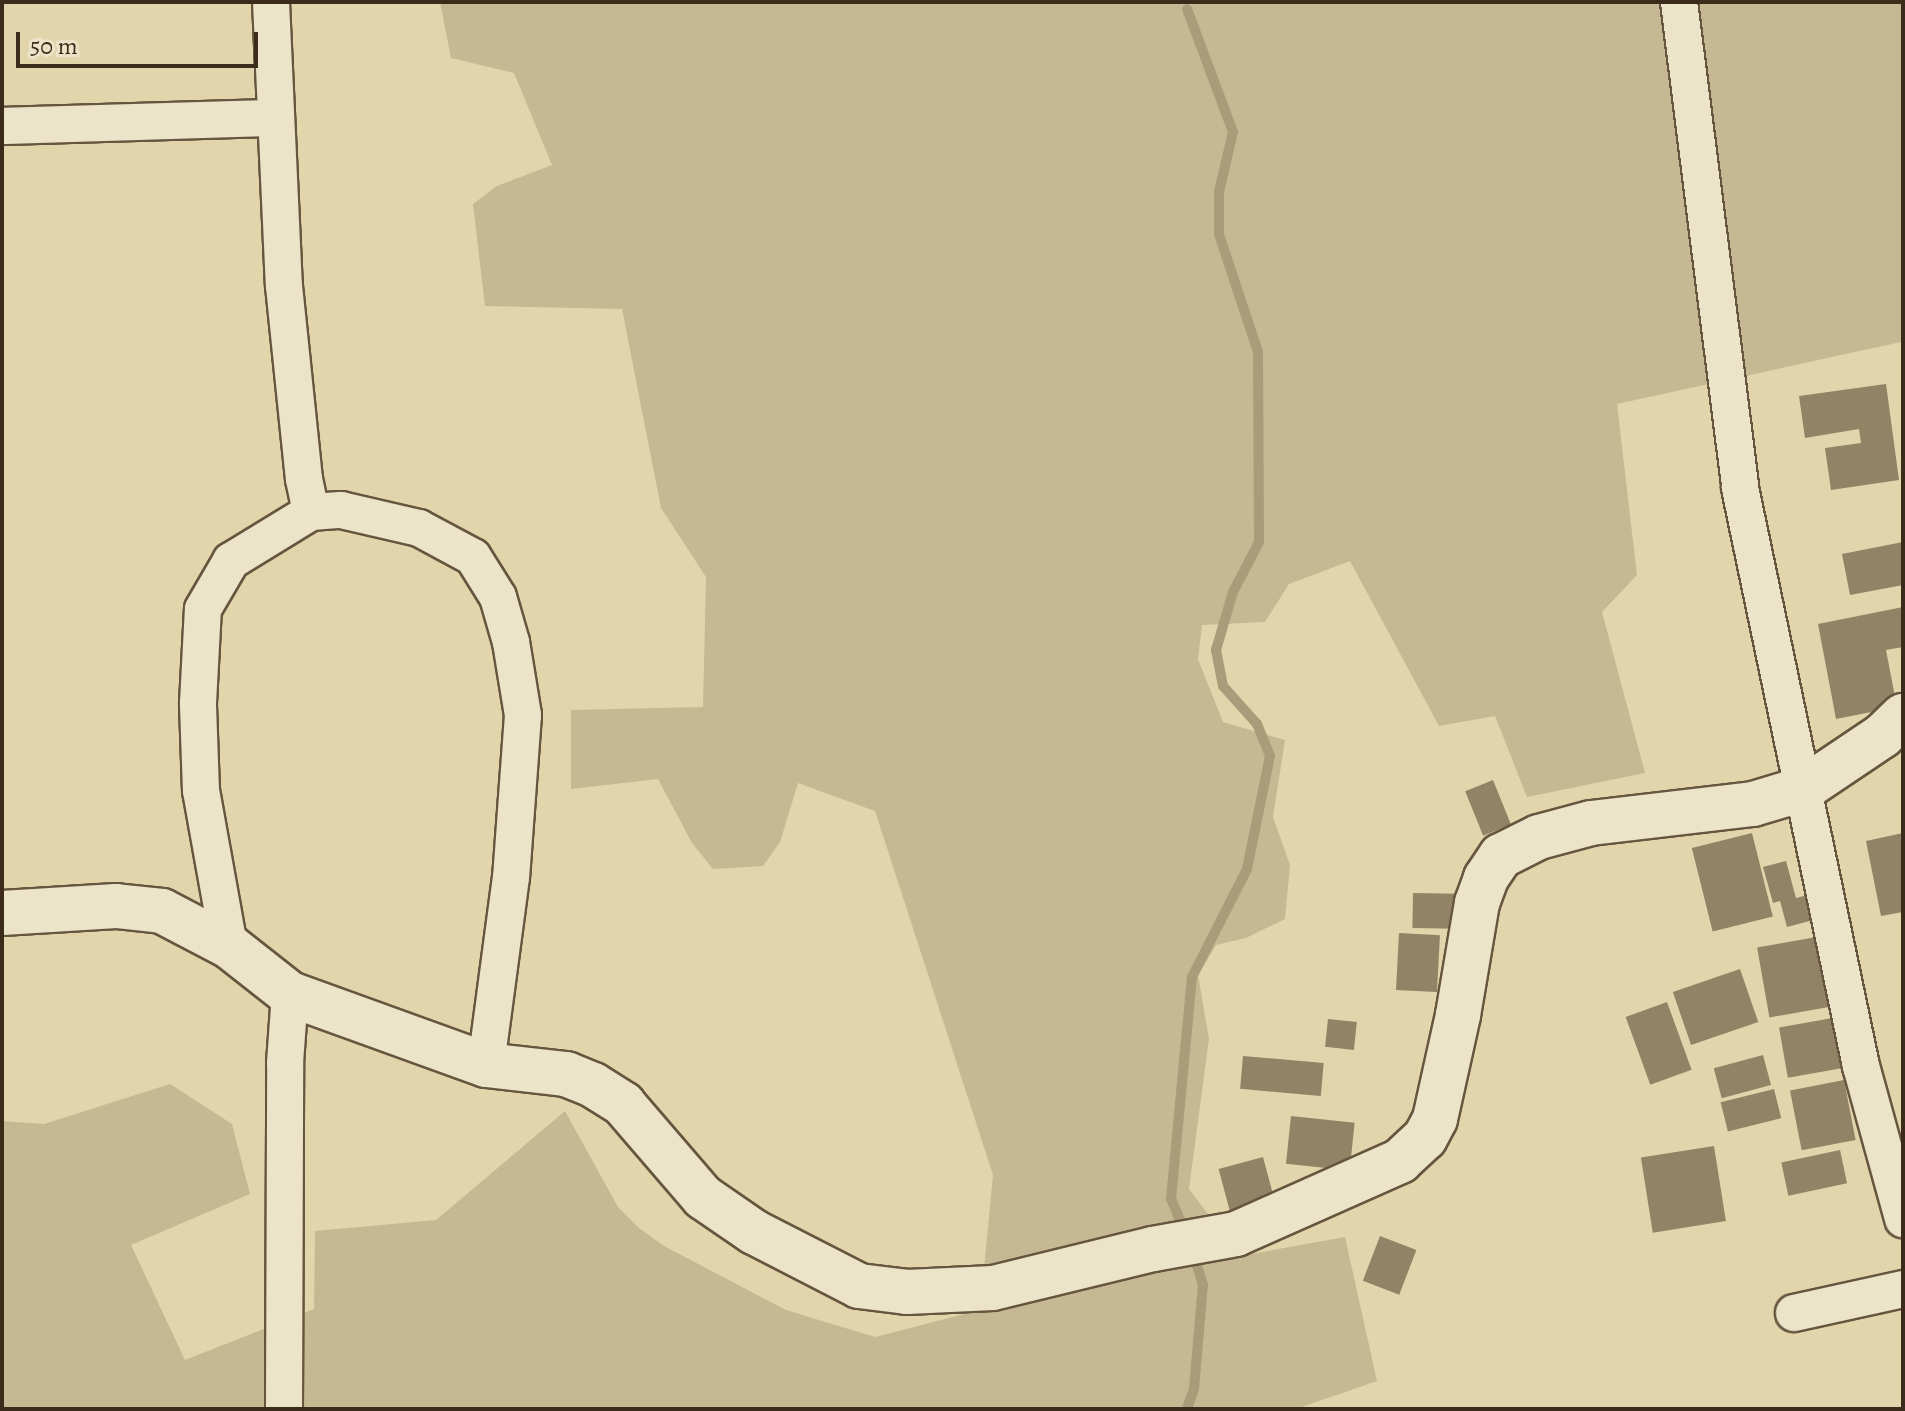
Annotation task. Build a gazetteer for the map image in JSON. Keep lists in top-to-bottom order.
{
  "scale_bar": "50 m"
}
